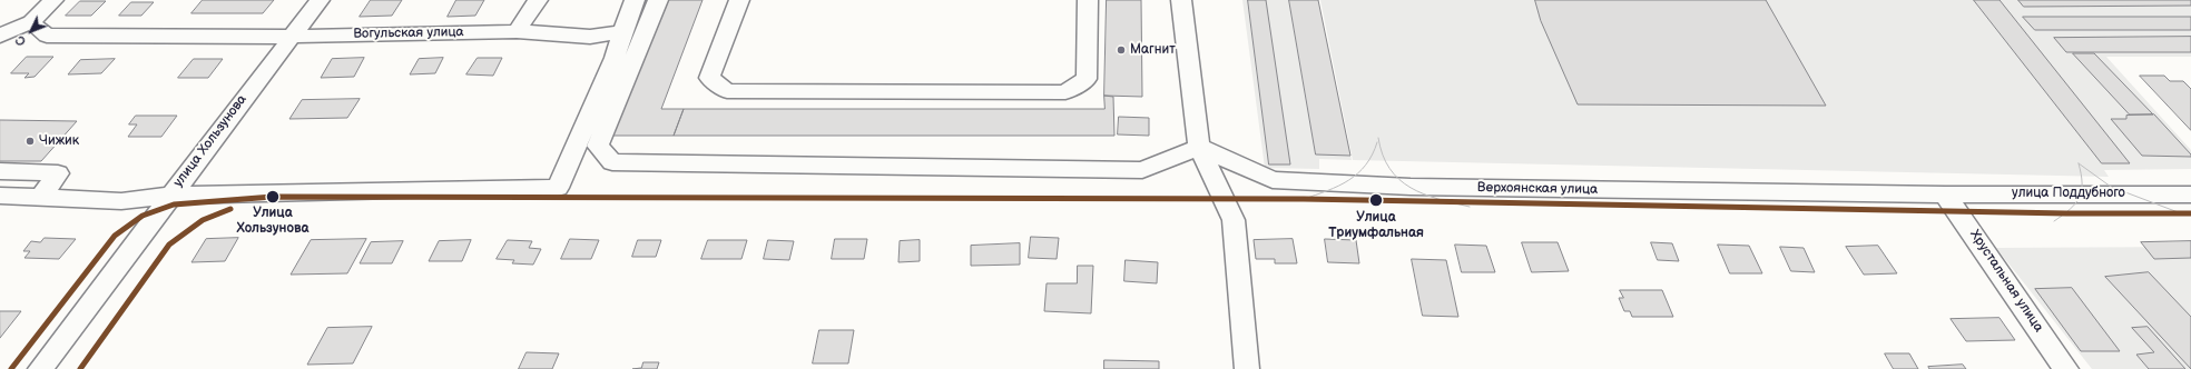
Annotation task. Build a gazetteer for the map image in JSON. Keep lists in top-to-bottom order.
{
  "streets": {
    "street": [
      "Вогульская улица",
      "улица Хользунова",
      "Верхоянская улица",
      "улица Поддубного",
      "Хрустальная улица"
    ]
  },
  "crossings": [
    ["Вогульская улица", "улица Хользунова"],
    ["Верхоянская улица", "улица Поддубного"],
    ["Верхоянская улица", "Хрустальная улица"],
    ["улица Поддубного", "Хрустальная улица"]
  ],
  "places": [
    "Магнит",
    "Чижик",
    "Улица Хользунова",
    "Улица Триумфальная"
  ],
  "north": "bottom left"
}
